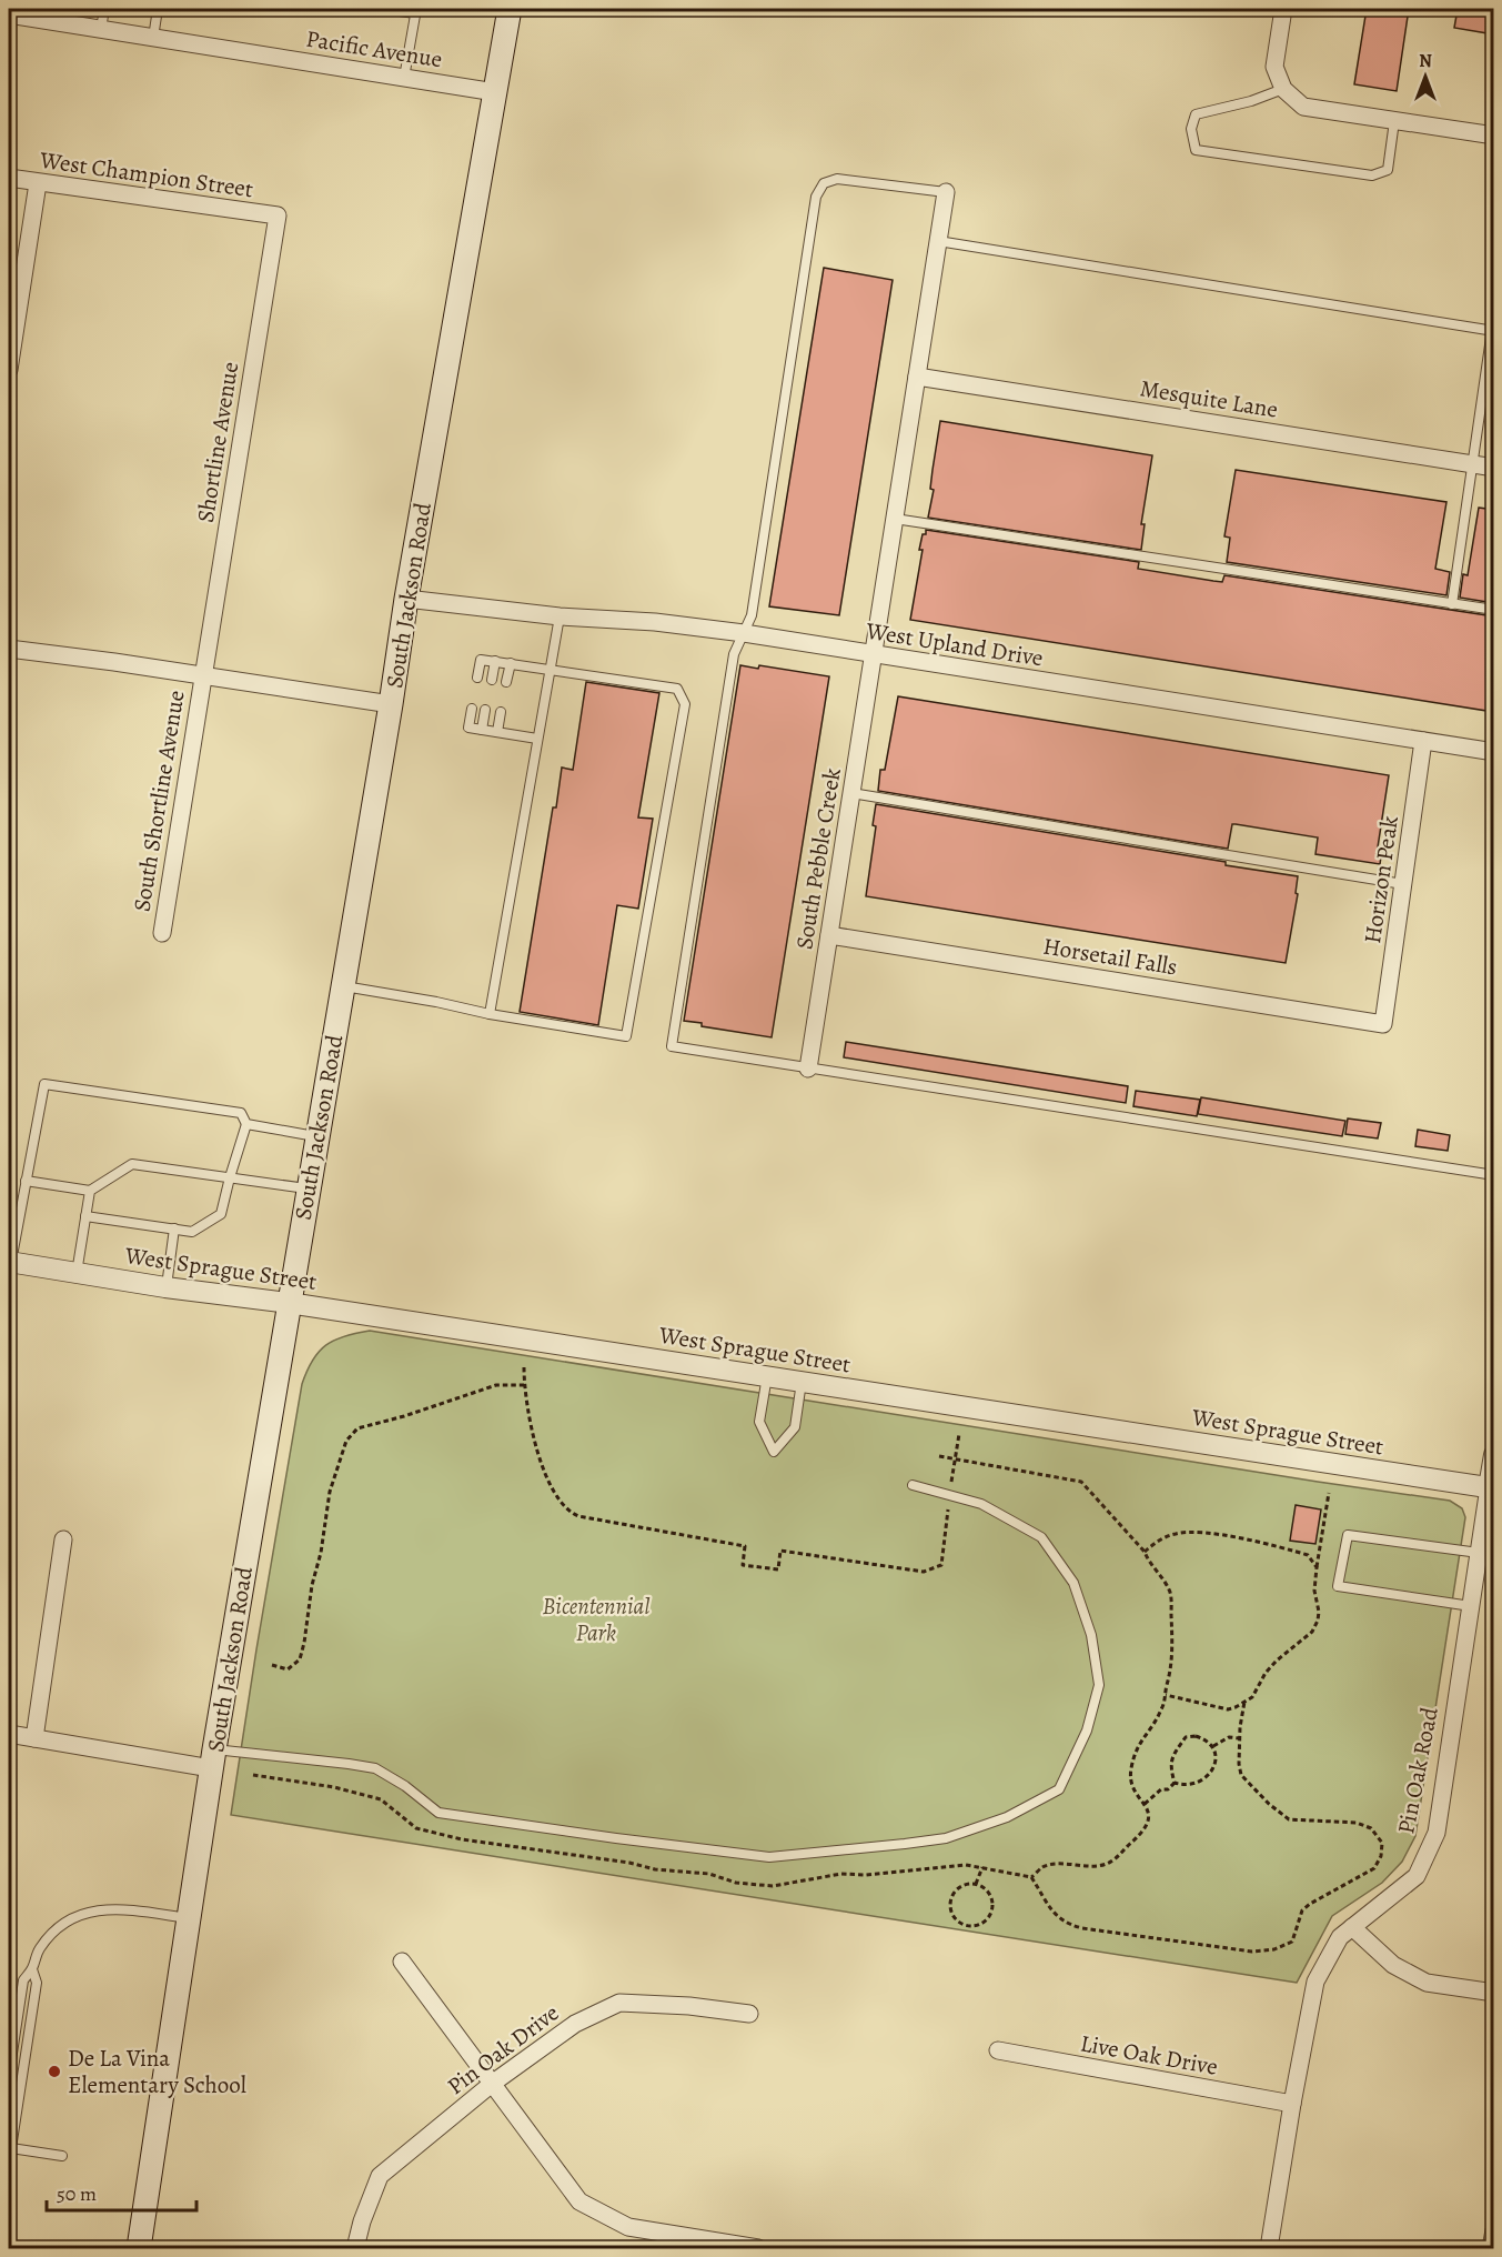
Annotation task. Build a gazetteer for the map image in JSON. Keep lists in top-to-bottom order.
{
  "streets": {
    "main road": ["South Jackson Road"],
    "street": [
      "Pacific Avenue",
      "West Champion Street",
      "Mesquite Lane",
      "Shortline Avenue",
      "West Upland Drive",
      "South Shortline Avenue",
      "South Pebble Creek",
      "Horizon Peak",
      "Horsetail Falls",
      "West Sprague Street",
      "Pin Oak Road",
      "Pin Oak Drive",
      "Live Oak Drive"
    ]
  },
  "crossings": [
    ["Pacific Avenue", "South Jackson Road"],
    ["West Champion Street", "Shortline Avenue"],
    ["Mesquite Lane", "South Pebble Creek"],
    ["Shortline Avenue", "South Shortline Avenue"],
    ["South Jackson Road", "West Upland Drive"],
    ["South Jackson Road", "West Sprague Street"],
    ["West Upland Drive", "South Pebble Creek"],
    ["West Upland Drive", "Horizon Peak"],
    ["South Pebble Creek", "Horsetail Falls"],
    ["Horizon Peak", "Horsetail Falls"],
    ["West Sprague Street", "Pin Oak Road"],
    ["Pin Oak Road", "Live Oak Drive"]
  ],
  "parks": ["Bicentennial Park"],
  "places": ["De La Vina Elementary School"],
  "scale_bar": "50 m",
  "north": "top"
}
